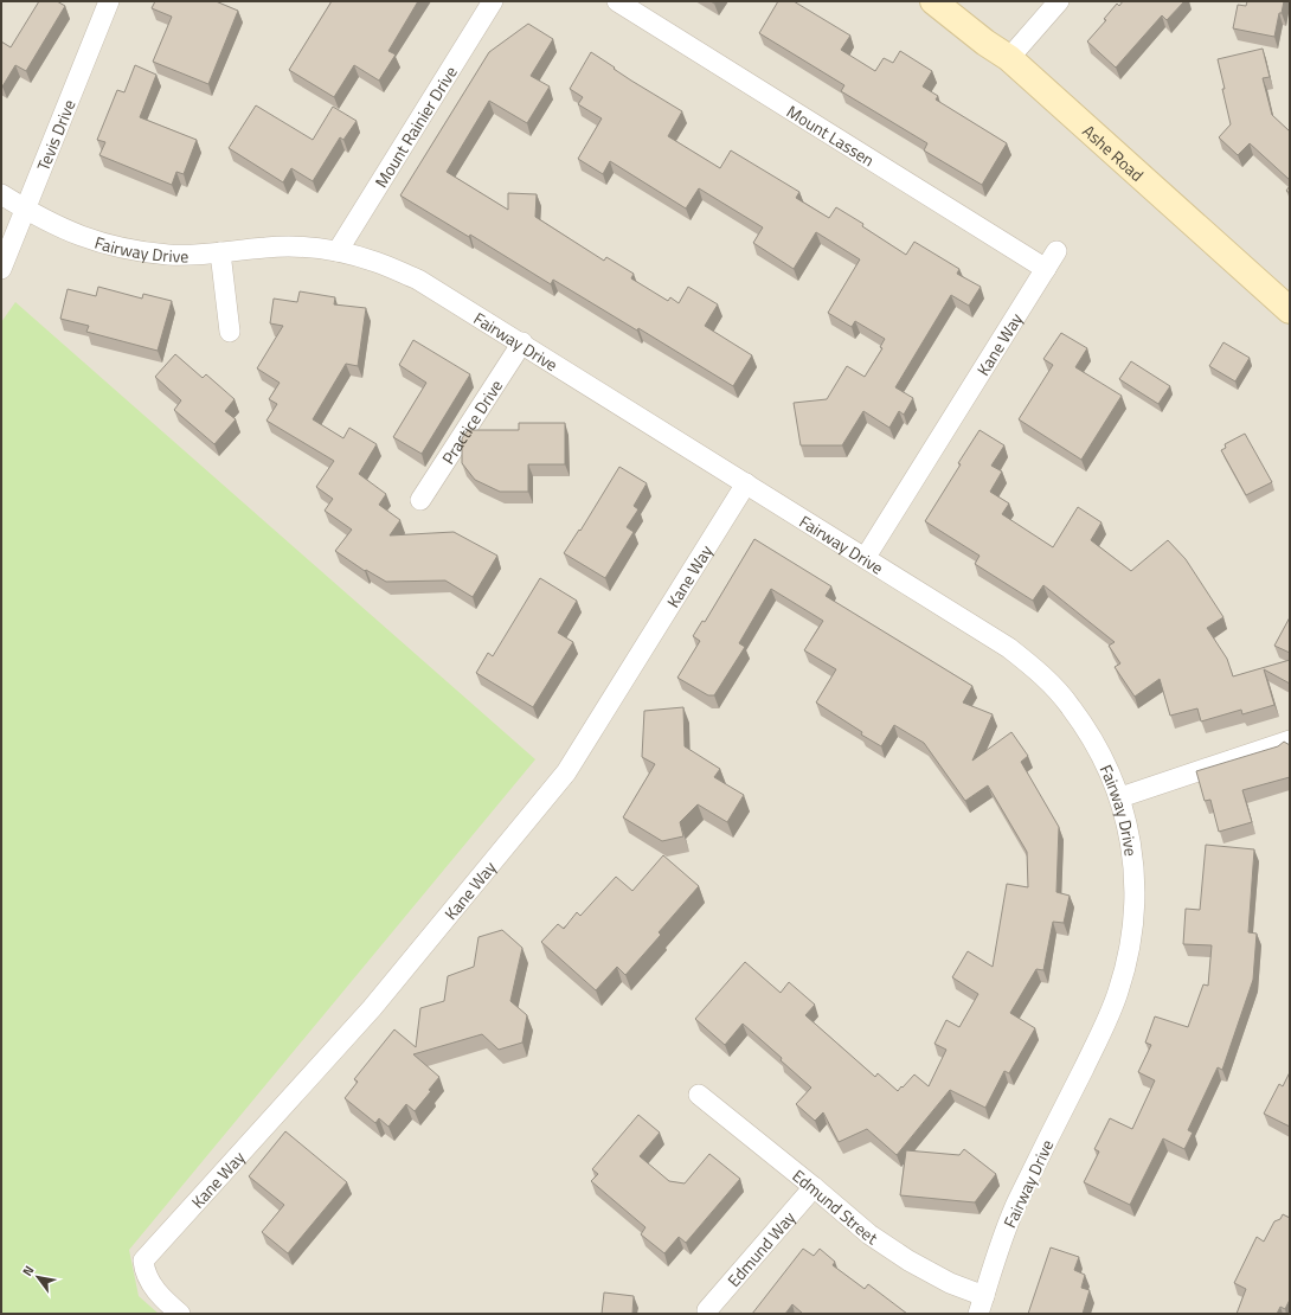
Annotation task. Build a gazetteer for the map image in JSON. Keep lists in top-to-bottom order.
{
  "streets": {
    "street": [
      "Mount Rainier Drive",
      "Tevis Drive",
      "Mount Lassen",
      "Ashe Road",
      "Fairway Drive",
      "Kane Way",
      "Practice Drive",
      "Edmund Street",
      "Edmund Way"
    ]
  },
  "crossings": [
    ["Mount Rainier Drive", "Fairway Drive"],
    ["Tevis Drive", "Fairway Drive"],
    ["Mount Lassen", "Kane Way"],
    ["Fairway Drive", "Kane Way"],
    ["Fairway Drive", "Practice Drive"],
    ["Fairway Drive", "Edmund Street"],
    ["Edmund Street", "Edmund Way"]
  ],
  "north": "top left"
}
